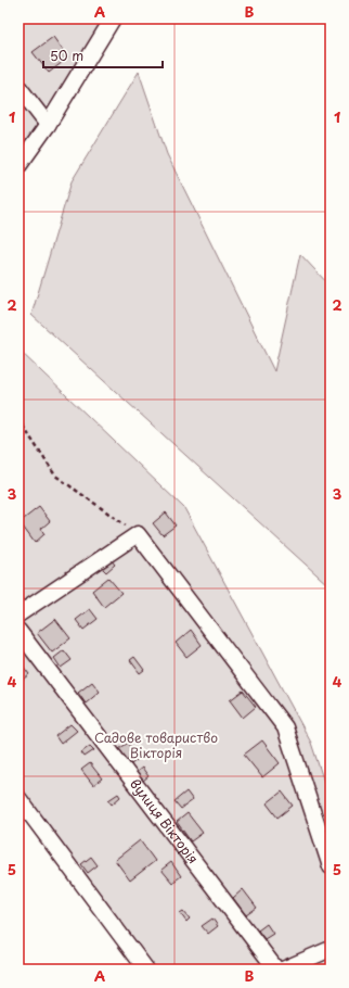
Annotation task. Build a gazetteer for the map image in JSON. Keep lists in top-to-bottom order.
{
  "streets": {
    "street": ["вулиця Вікторія"]
  },
  "parks": ["Садове товариство Вікторія"],
  "scale_bar": "50 m",
  "grid": {
    "columns": ["A", "B"],
    "rows": [
      "1",
      "2",
      "3",
      "4",
      "5"
    ]
  }
}
